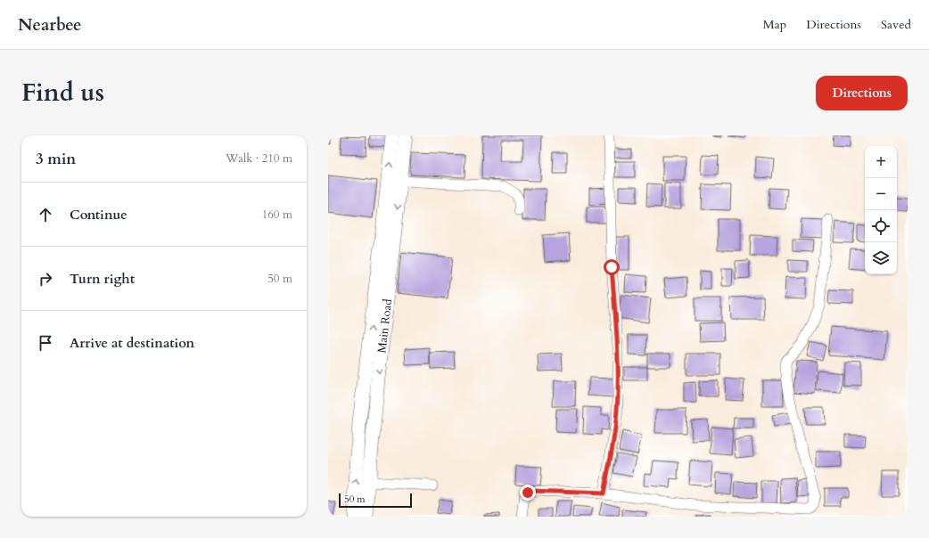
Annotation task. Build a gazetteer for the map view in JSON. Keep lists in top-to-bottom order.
{
  "streets": {
    "main road": ["Main Road"]
  },
  "scale_bar": "50 m",
  "page": {
    "header": "Nearbee",
    "nav": ["Map", "Directions", "Saved"],
    "title": "Find us",
    "buttons": "Directions",
    "heading": ["3 min", "Walk · 210 m"],
    "map_buttons": ["+", "−"],
    "list": [
      ["Continue", "160 m"],
      ["Turn right", "50 m"],
      "Arrive at destination"
    ],
    "scale": "50 m"
  }
}
